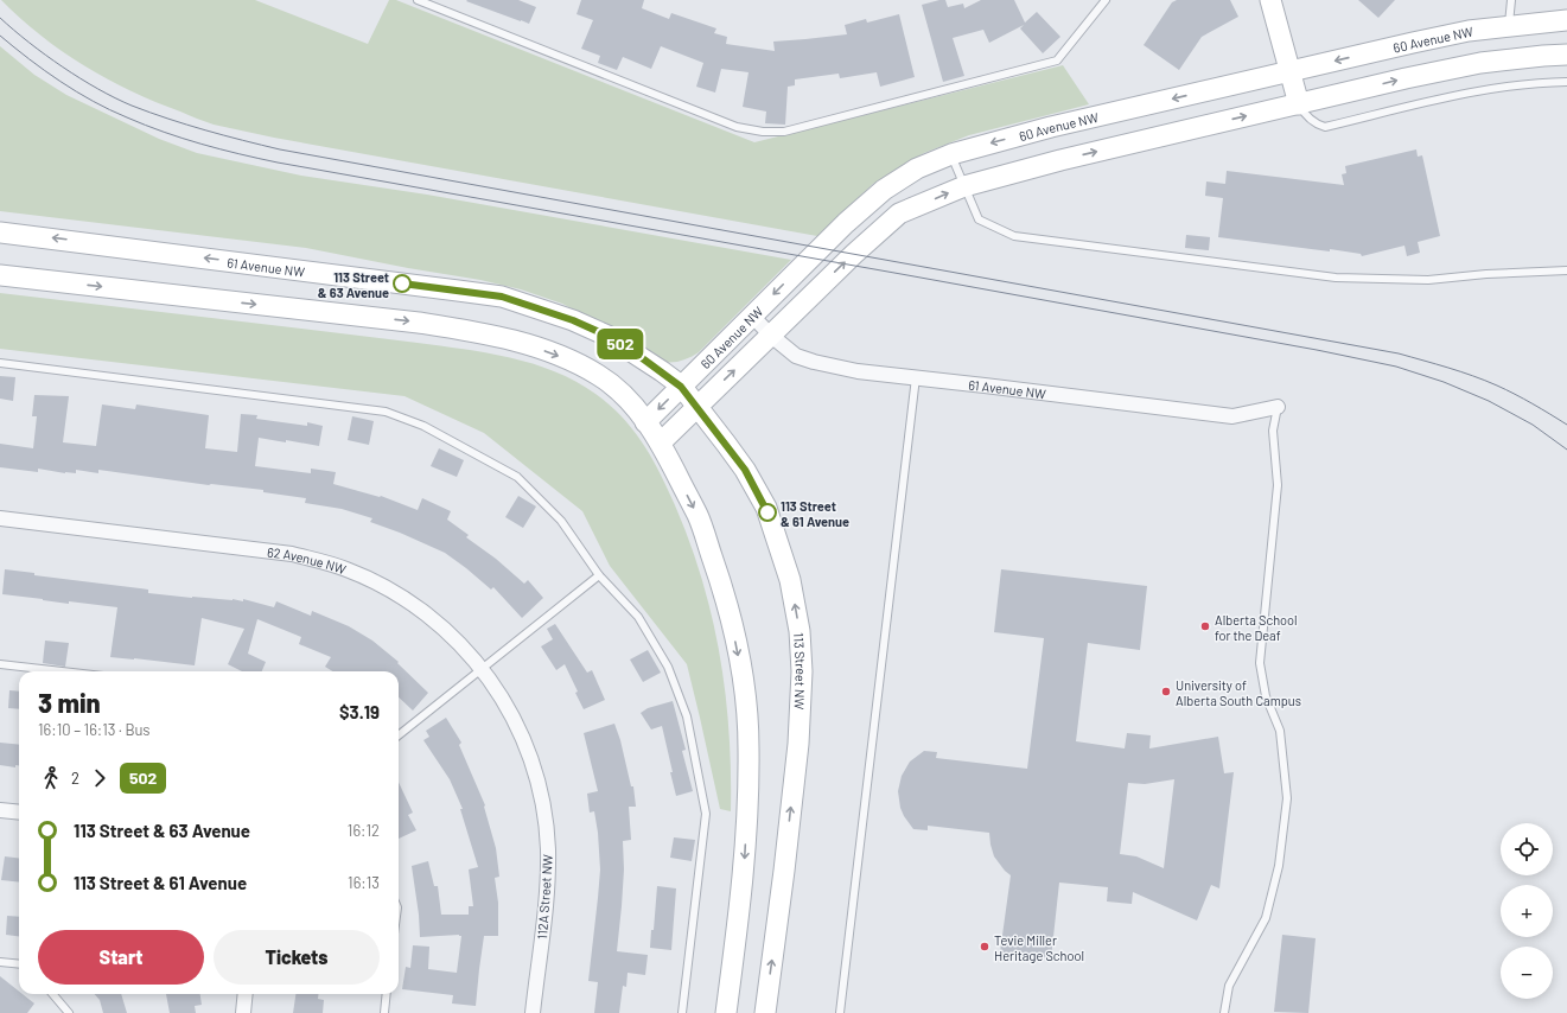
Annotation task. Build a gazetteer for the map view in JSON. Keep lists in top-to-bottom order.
{
  "streets": {
    "main road": ["60 Avenue NW", "61 Avenue NW", "113 Street NW"],
    "street": ["62 Avenue NW", "112A Street NW"]
  },
  "crossings": [
    ["60 Avenue NW", "61 Avenue NW"],
    ["60 Avenue NW", "113 Street NW"],
    ["61 Avenue NW", "113 Street NW"],
    ["62 Avenue NW", "112A Street NW"]
  ],
  "one_way": ["61 Avenue NW"],
  "places": [
    "113 Street & 63 Avenue",
    "113 Street & 61 Avenue",
    "Alberta School for the Deaf",
    "University of Alberta South Campus",
    "Tevie Miller Heritage School"
  ],
  "lines": ["bus line 502"],
  "page": {
    "on_map": "502",
    "heading": ["3 min", "16:10 – 16:13 · Bus", "$3.19"],
    "legs": ["2", "502"],
    "list": [
      {
        "name": "113 Street & 63 Avenue",
        "value": "16:12"
      },
      {
        "name": "113 Street & 61 Avenue",
        "value": "16:13"
      }
    ],
    "map_buttons": ["+", "−"],
    "buttons": ["Start", "Tickets"]
  }
}
